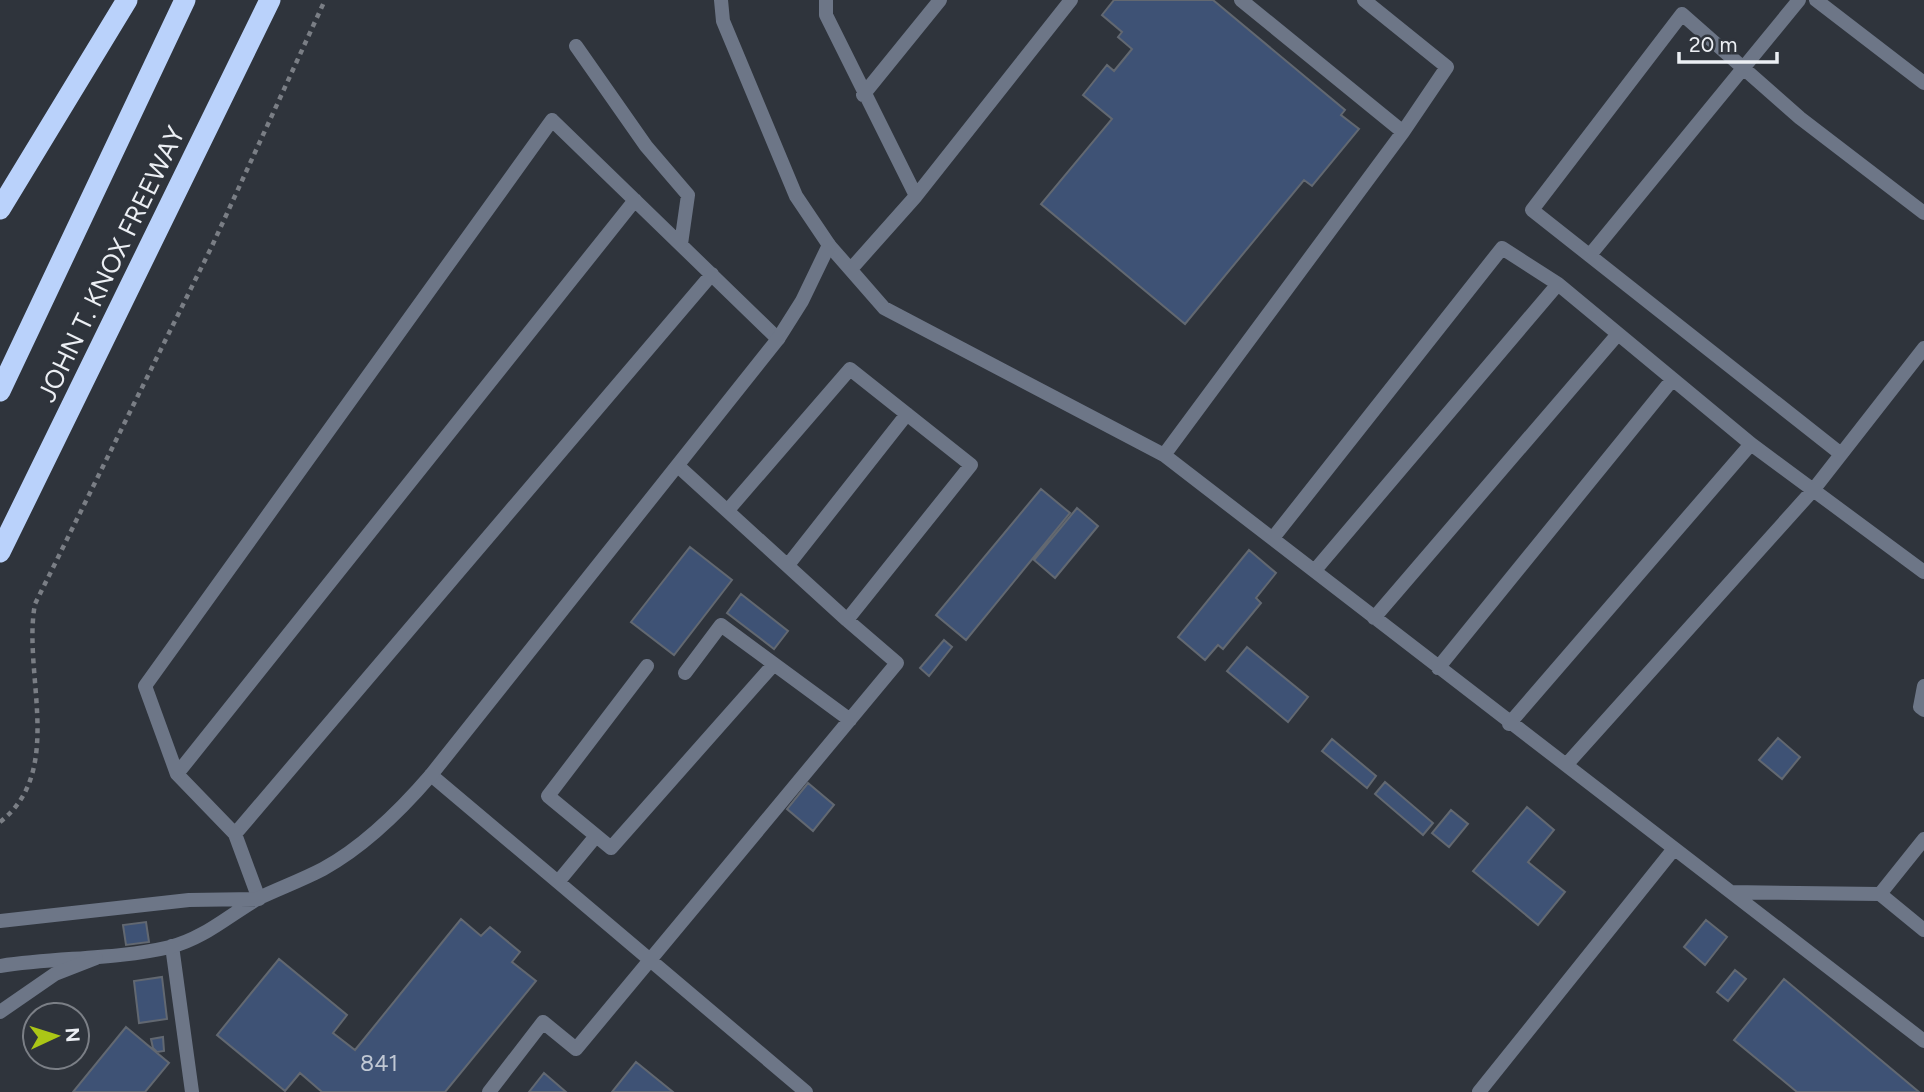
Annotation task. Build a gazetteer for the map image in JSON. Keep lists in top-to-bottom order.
{
  "streets": {
    "highway": ["JOHN T. KNOX FREEWAY"]
  },
  "house_numbers": ["841"],
  "scale_bar": "20 m",
  "north": "right"
}
